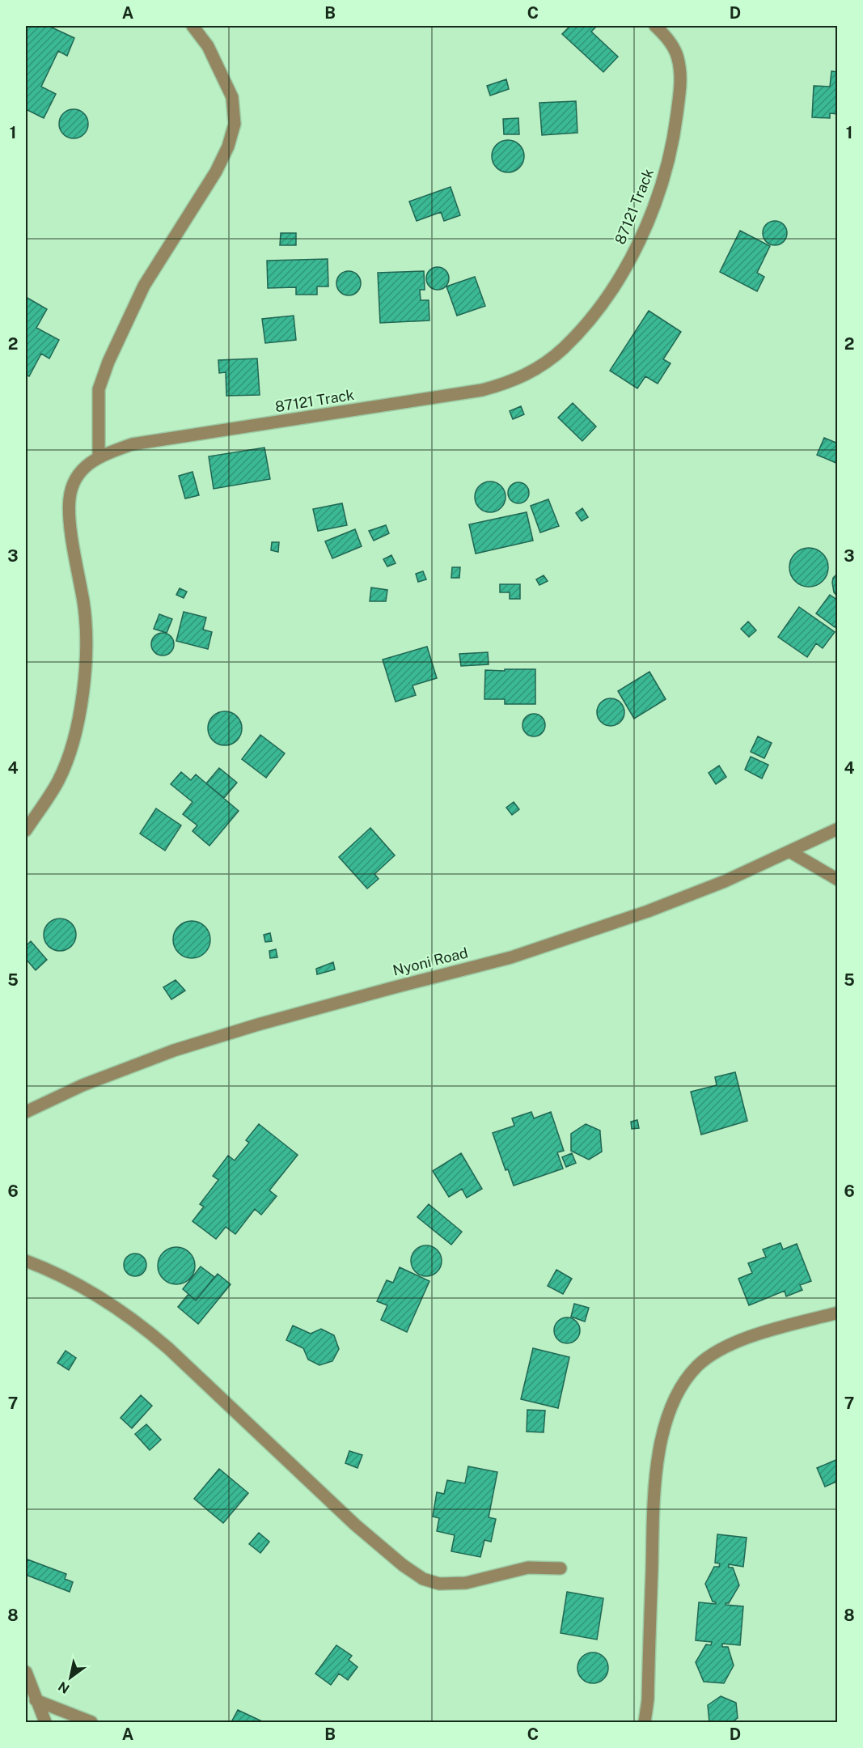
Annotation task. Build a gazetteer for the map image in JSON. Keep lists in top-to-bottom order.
{
  "streets": {
    "street": ["87121 Track", "Nyoni Road"]
  },
  "north": "bottom left",
  "grid": {
    "columns": [
      "A",
      "B",
      "C",
      "D"
    ],
    "rows": [
      "1",
      "2",
      "3",
      "4",
      "5",
      "6",
      "7",
      "8"
    ]
  }
}
